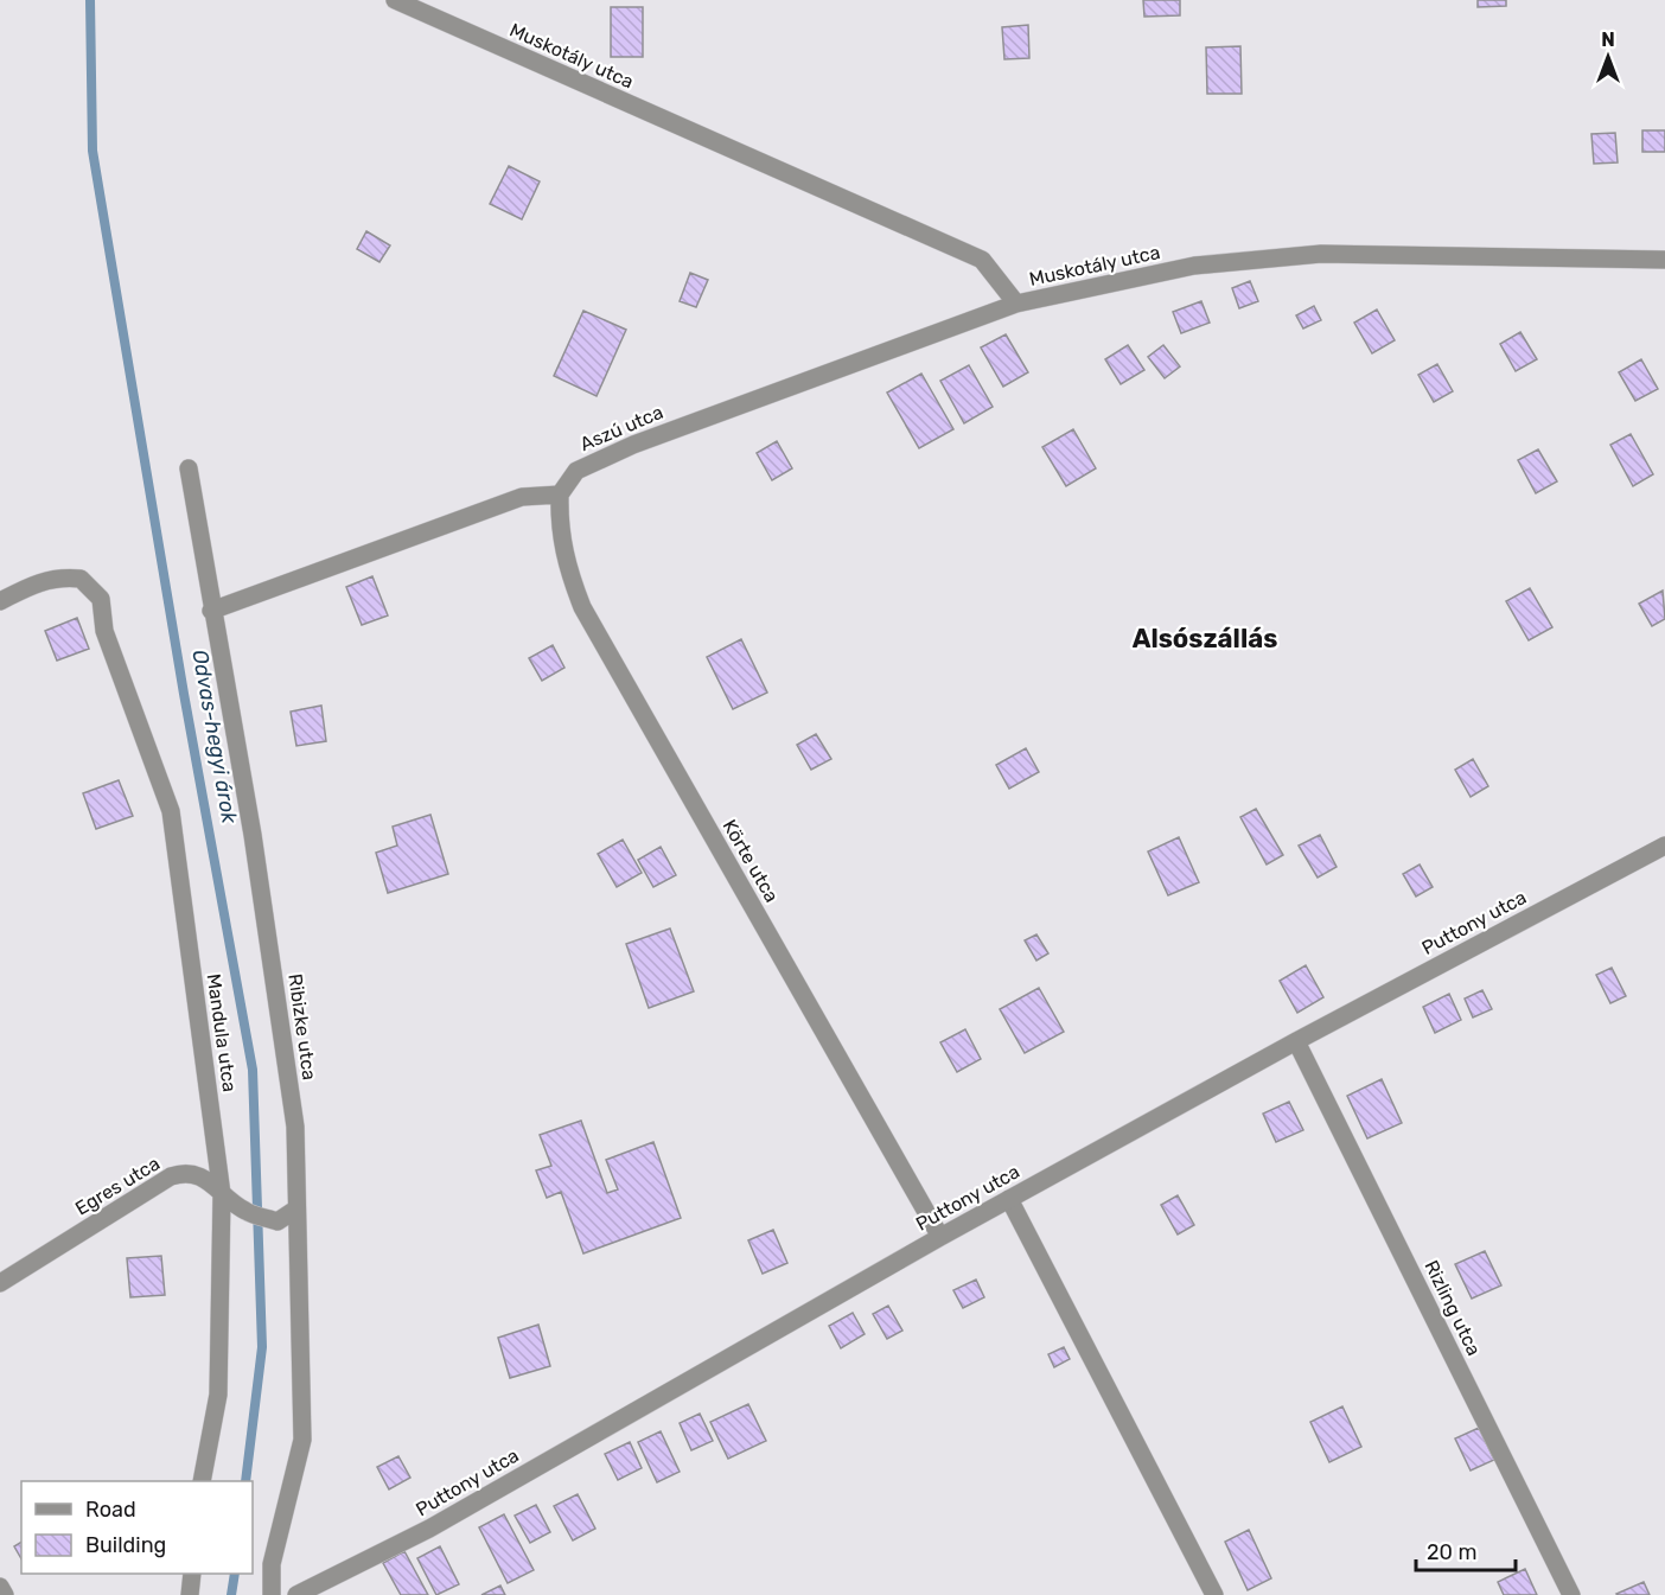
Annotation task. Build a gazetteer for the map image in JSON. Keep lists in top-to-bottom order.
{
  "streets": {
    "street": [
      "Muskotály utca",
      "Aszú utca",
      "Körte utca",
      "Puttony utca",
      "Ribizke utca",
      "Mandula utca",
      "Egres utca",
      "Rizling utca"
    ]
  },
  "crossings": [
    ["Muskotály utca", "Aszú utca"],
    ["Aszú utca", "Körte utca"],
    ["Körte utca", "Puttony utca"],
    ["Puttony utca", "Rizling utca"],
    ["Ribizke utca", "Egres utca"],
    ["Mandula utca", "Egres utca"]
  ],
  "districts": ["Alsószállás"],
  "water": ["Odvas-hegyi árok"],
  "legend": ["Road", "Building"],
  "scale_bar": "20 m",
  "north": "top"
}
